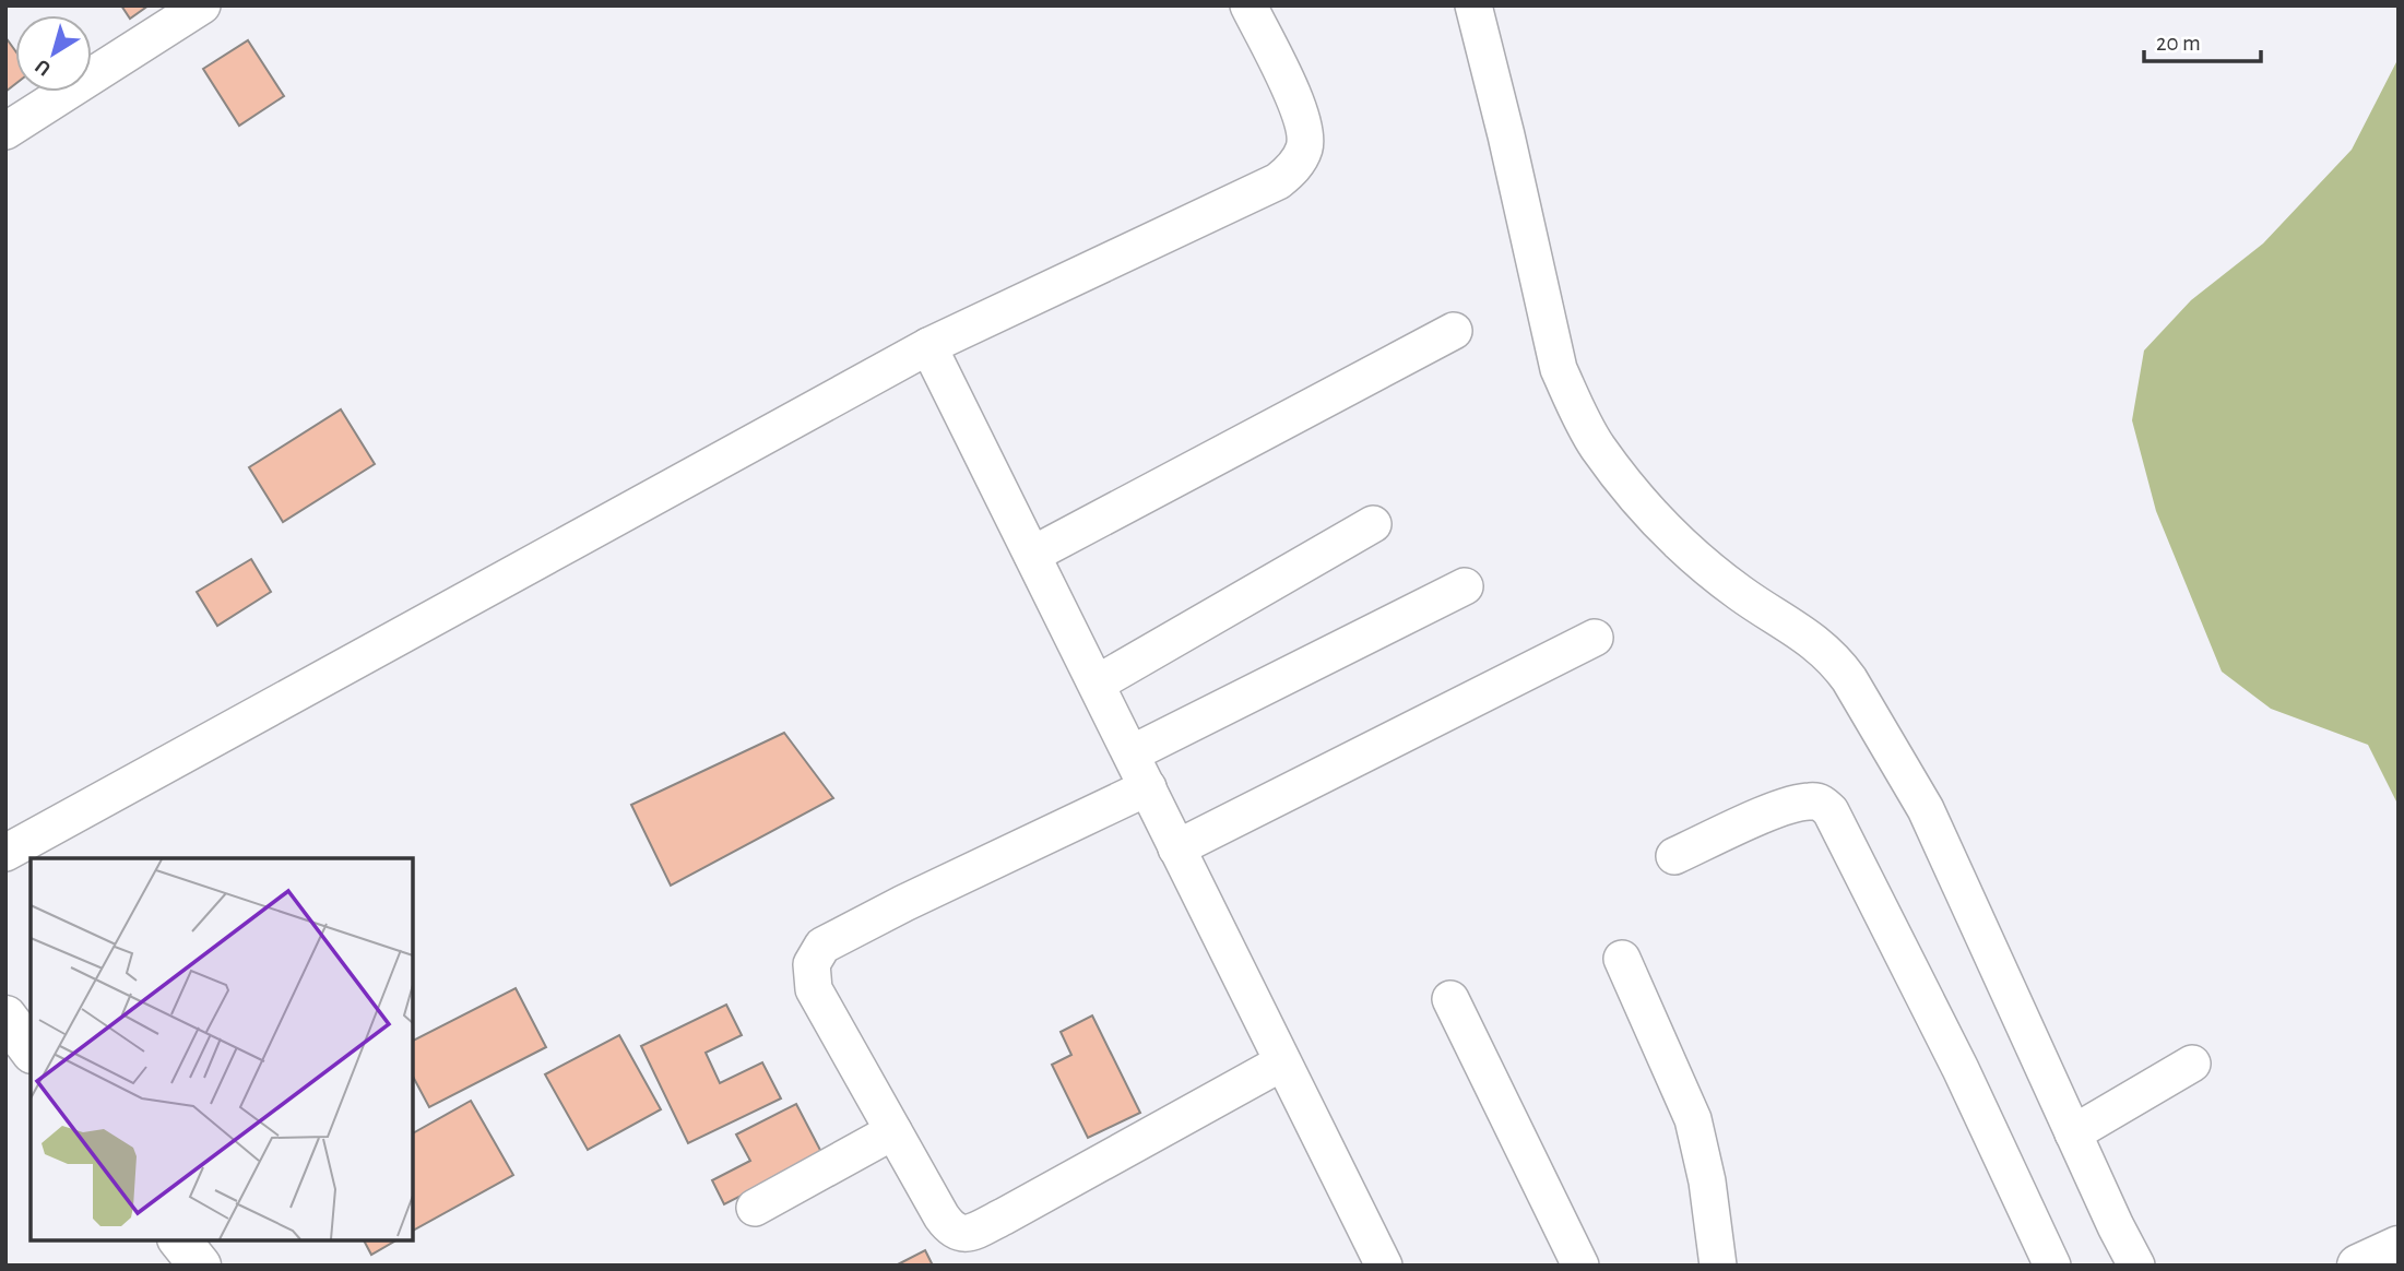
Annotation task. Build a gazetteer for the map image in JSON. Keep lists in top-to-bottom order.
{
  "scale_bar": "20 m",
  "north": "bottom left"
}
